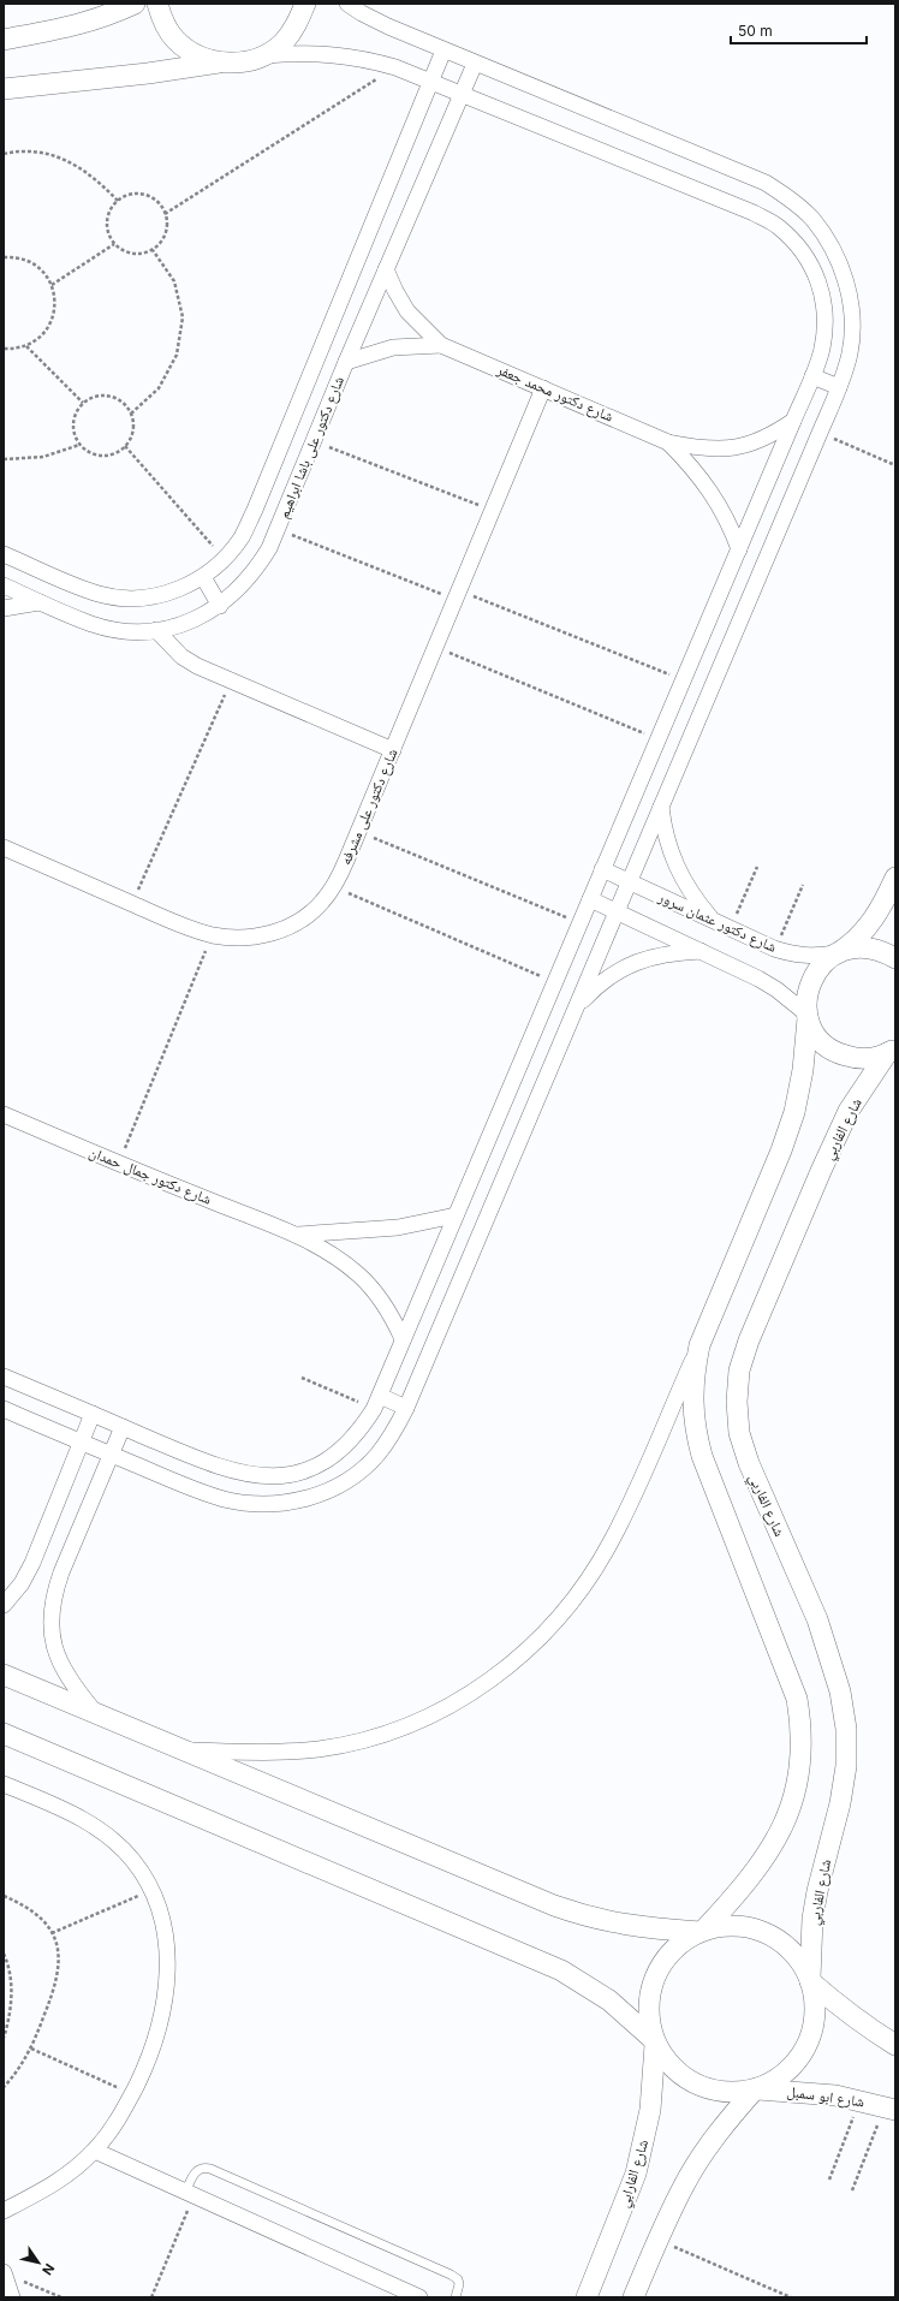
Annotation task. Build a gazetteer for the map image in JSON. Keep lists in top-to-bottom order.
{
  "streets": {
    "street": [
      "شارع دكتور محمد جعفر",
      "شارع دكتور على باشا ابراهيم",
      "شارع دكتور على مشرفه",
      "شارع دكتور عثمان سرور",
      "شارع الفاربي",
      "شارع دكتور جمال حمدان",
      "شارع ابو سمبل",
      "شارع الفارابي"
    ]
  },
  "crossings": [
    ["شارع دكتور محمد جعفر", "شارع دكتور على باشا ابراهيم"],
    ["شارع دكتور محمد جعفر", "شارع دكتور على مشرفه"],
    ["شارع الفاربي", "شارع ابو سمبل"],
    ["شارع الفاربي", "شارع الفارابي"],
    ["شارع ابو سمبل", "شارع الفارابي"]
  ],
  "scale_bar": "50 m",
  "north": "bottom right"
}
